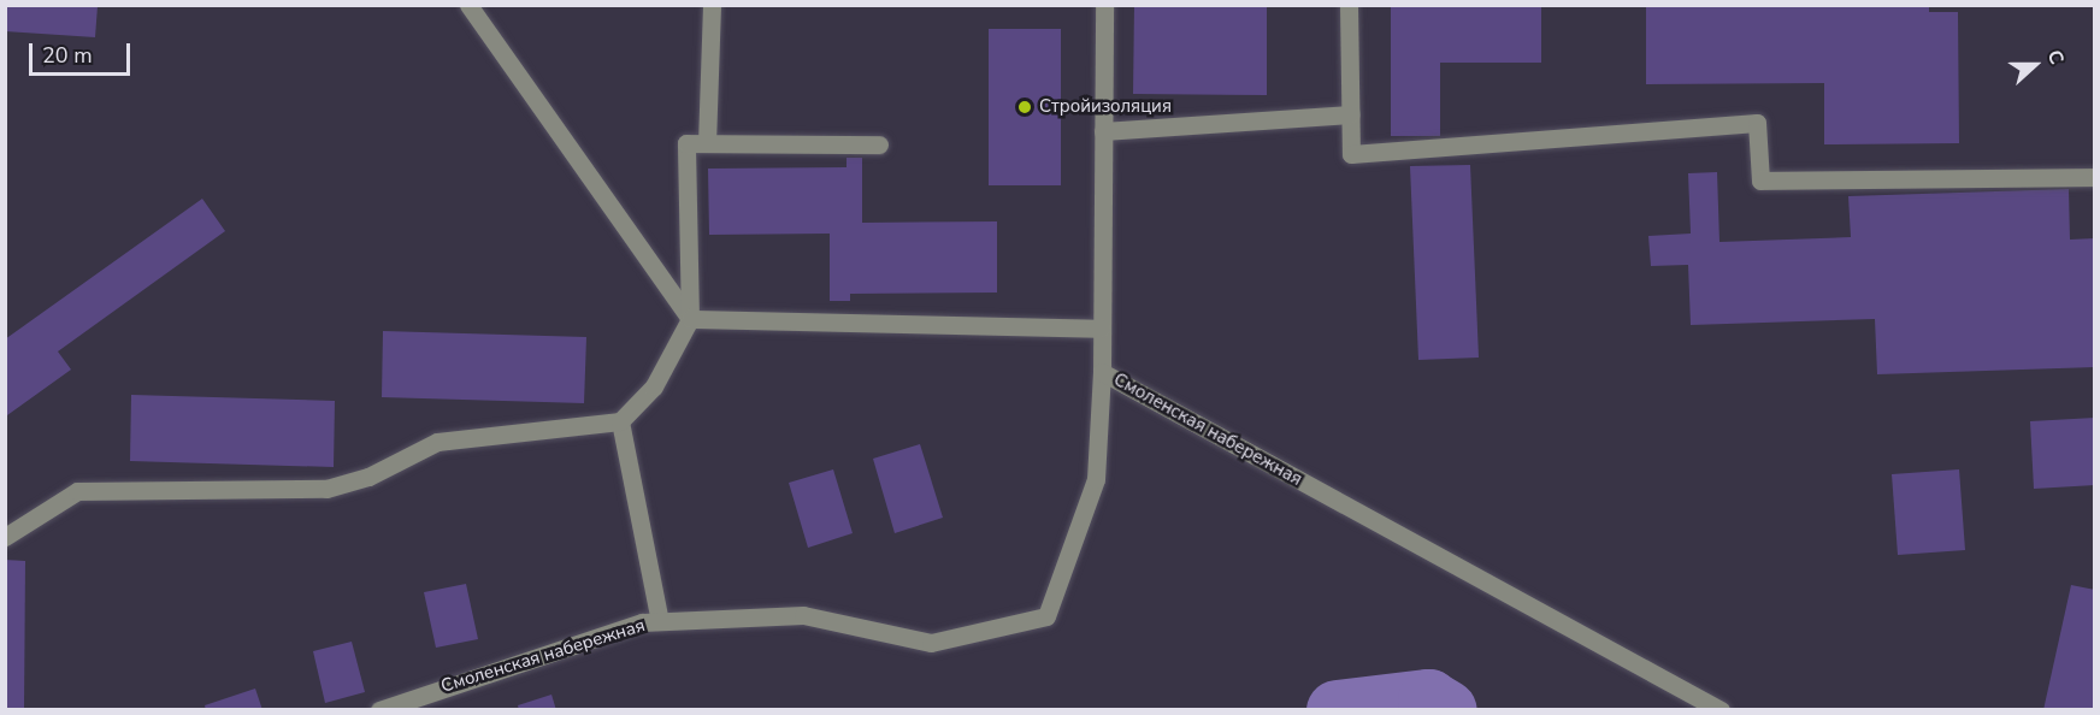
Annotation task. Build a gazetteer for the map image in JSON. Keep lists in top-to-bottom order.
{
  "streets": {
    "street": ["Смоленская набережная"]
  },
  "places": ["Стройизоляция"],
  "scale_bar": "20 m",
  "north": "right"
}
